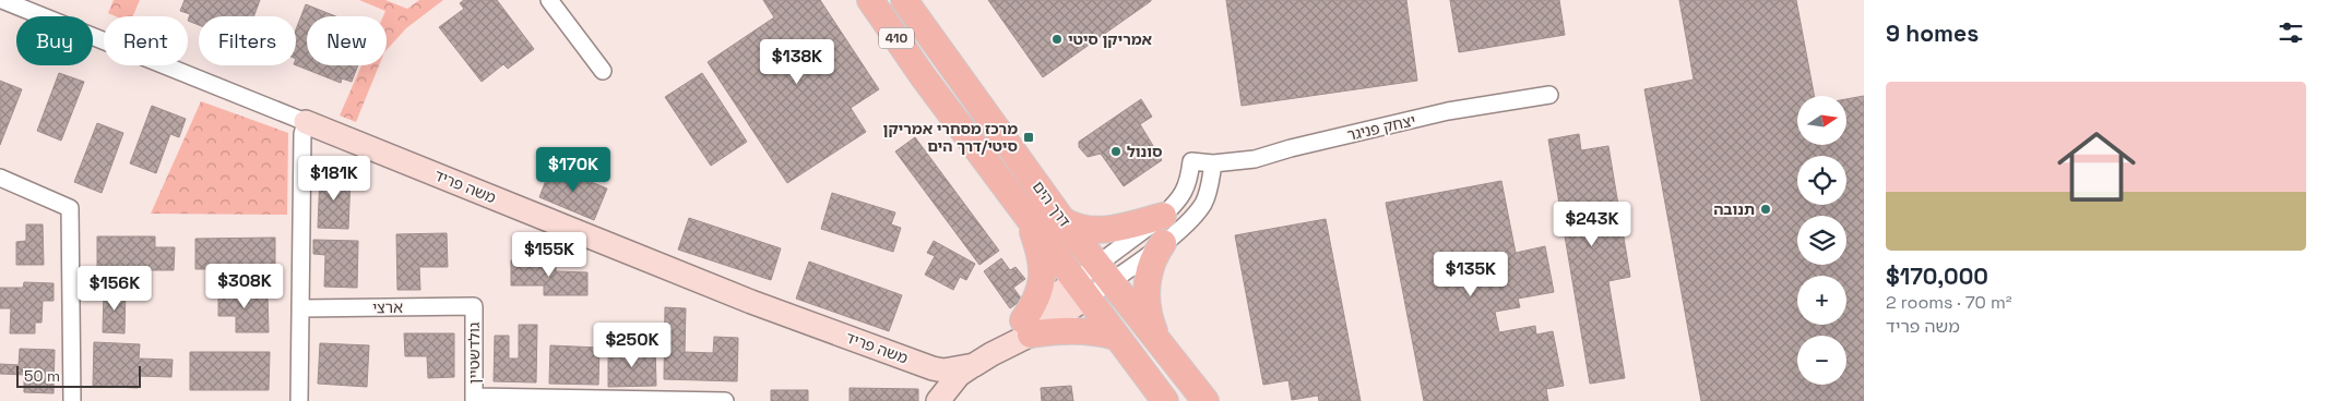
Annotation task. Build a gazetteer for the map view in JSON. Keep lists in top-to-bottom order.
{
  "streets": {
    "main road": ["410", "דרך הים"],
    "street": [
      "יצחק פניגר",
      "משה פריד",
      "ארצי",
      "גולדשטיין"
    ]
  },
  "crossings": [
    ["יצחק פניגר", "משה פריד"],
    ["יצחק פניגר", "דרך הים"],
    ["משה פריד", "דרך הים"],
    ["ארצי", "גולדשטיין"]
  ],
  "places": {
    "other": ["אמריקן סיטי", "סונול", "תנובה"],
    "transit": ["מרכז מסחרי אמריקן סיטי/דרך הים"]
  },
  "scale_bar": "50 m",
  "north": "right",
  "page": {
    "heading": "9 homes",
    "chip": [
      "Buy",
      "Rent",
      "Filters",
      "New"
    ],
    "price": [
      "$138K",
      "$170K",
      "$181K",
      "$243K",
      "$155K",
      "$135K",
      "$308K",
      "$156K",
      "$250K"
    ],
    "list": [
      {
        "name": "$170,000",
        "note": "2 rooms · 70 m² · משה פריד"
      }
    ],
    "map_buttons": ["+", "−"],
    "scale": "50 m"
  }
}
